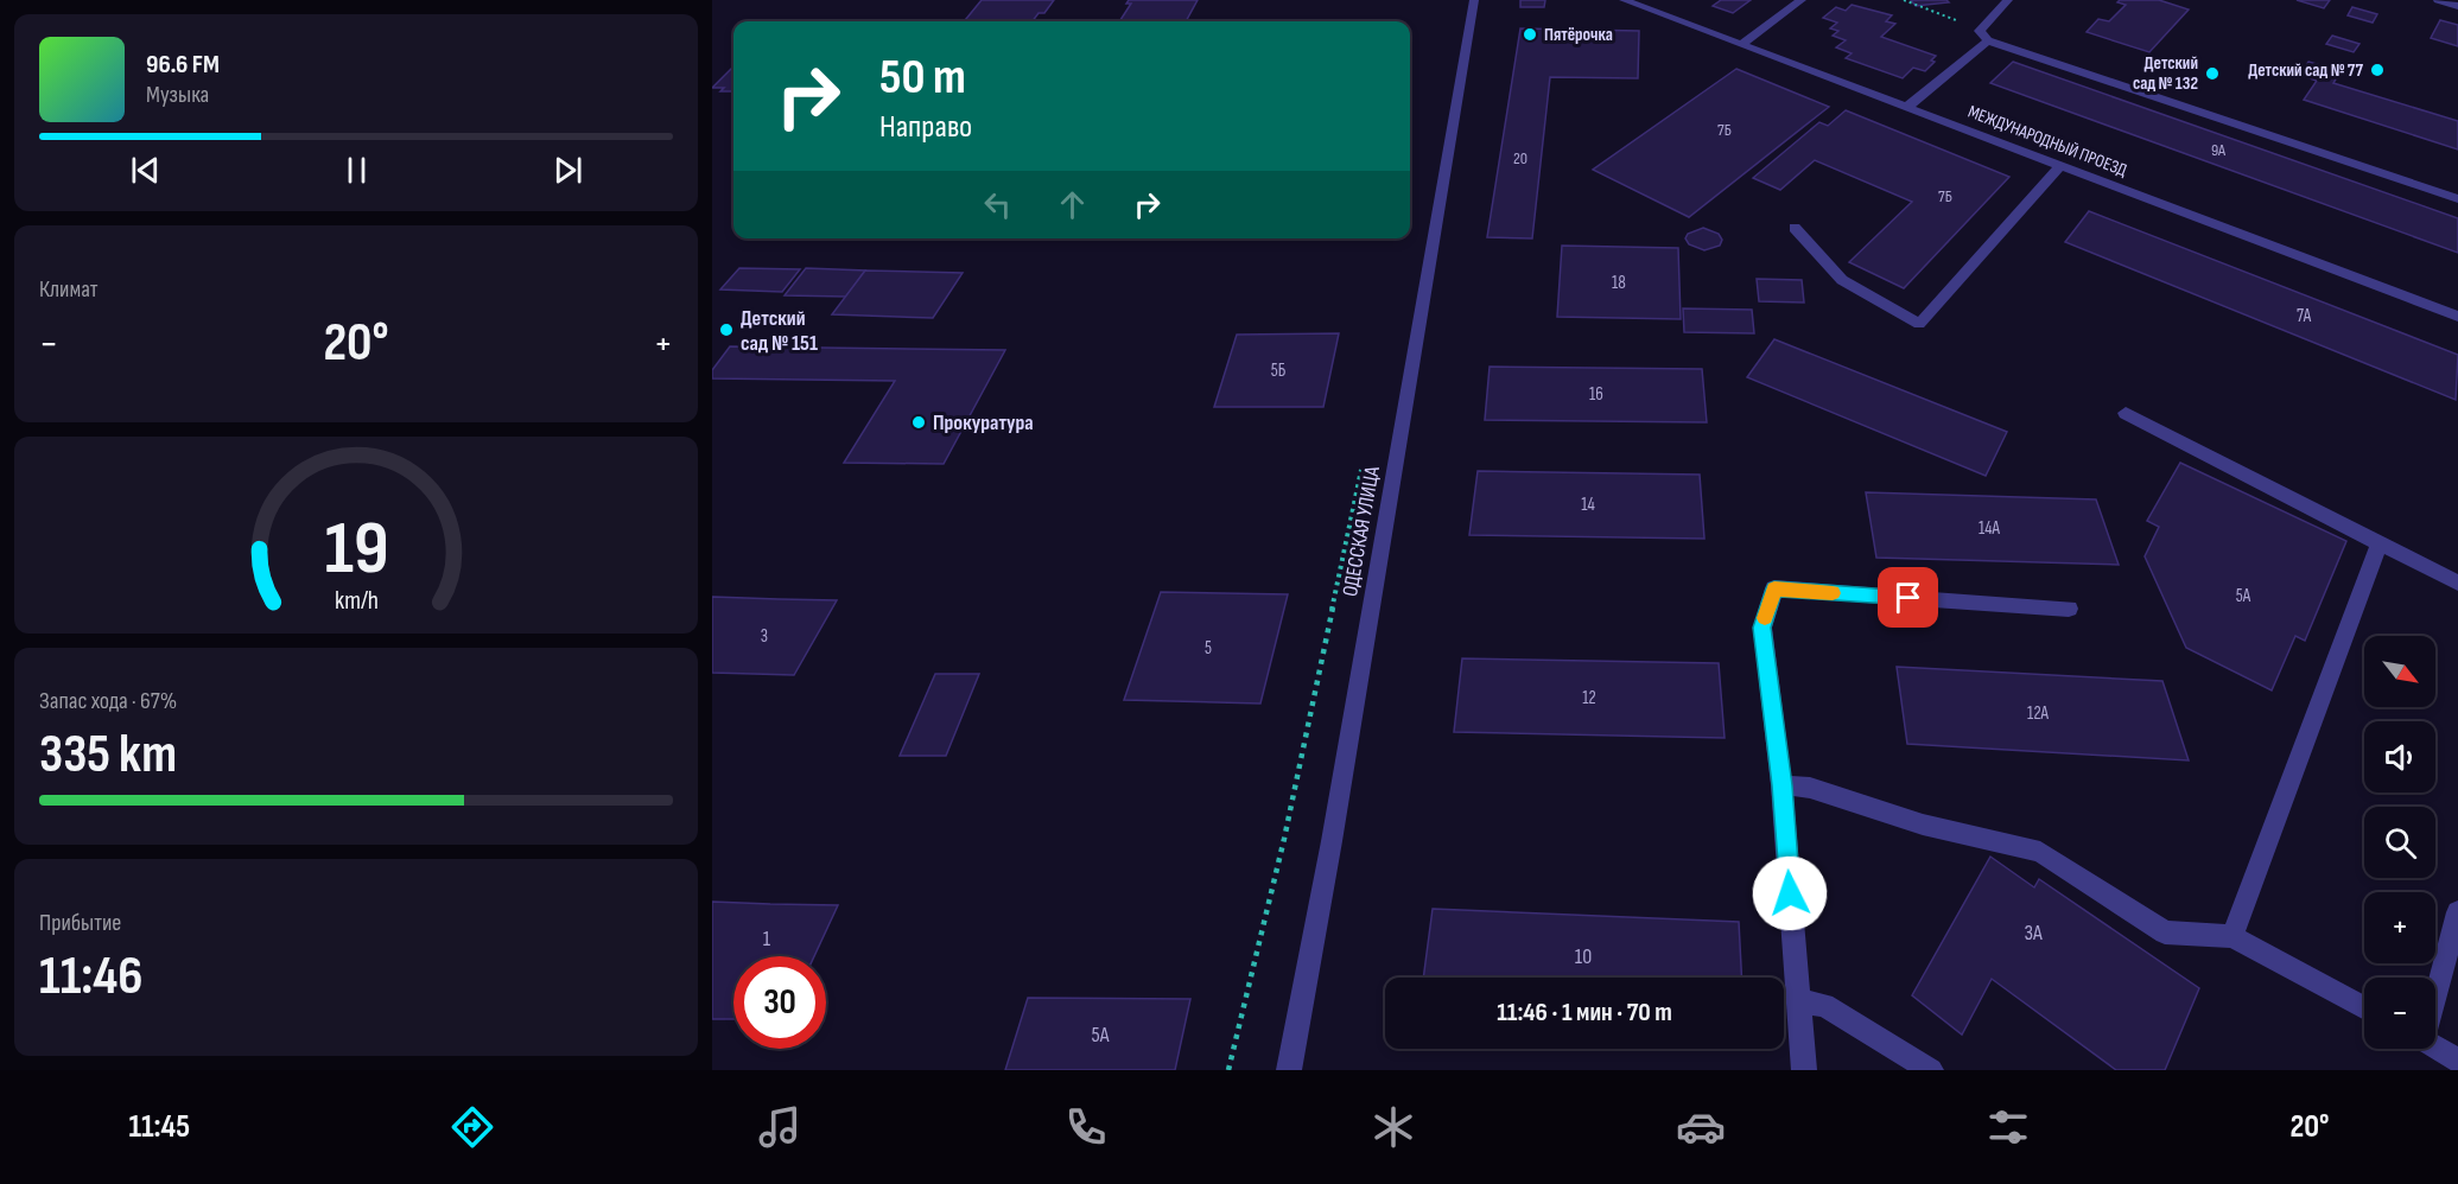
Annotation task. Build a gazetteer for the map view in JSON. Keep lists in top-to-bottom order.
{
  "streets": {
    "street": ["МЕЖДУНАРОДНЫЙ ПРОЕЗД", "ОДЕССКАЯ УЛИЦА"]
  },
  "places": [
    "Пятёрочка",
    "Детский сад № 77",
    "Детский сад № 132",
    "Детский сад № 151",
    "Прокуратура"
  ],
  "house_numbers": [
    "7Б",
    "9А",
    "20",
    "7Б",
    "18",
    "7А",
    "5Б",
    "16",
    "14",
    "14А",
    "5А",
    "3",
    "5",
    "12",
    "12А",
    "3А",
    "1",
    "10",
    "5А"
  ],
  "north": "bottom right",
  "page": {
    "turn": ["50 m", "Направо"],
    "song": ["96.6 FM", "Музыка"],
    "tile": [
      "Климат",
      ["Запас хода · 67%", "335 km"],
      ["Прибытие", "11:46"]
    ],
    "heat": ["−", "20°", "+"],
    "map_buttons": ["+", "−"],
    "limit": "30",
    "trip": "11:46 · 1 мин · 70 m",
    "tabs": ["11:45", "20°"],
    "gauge": ["19", "km/h"]
  }
}
